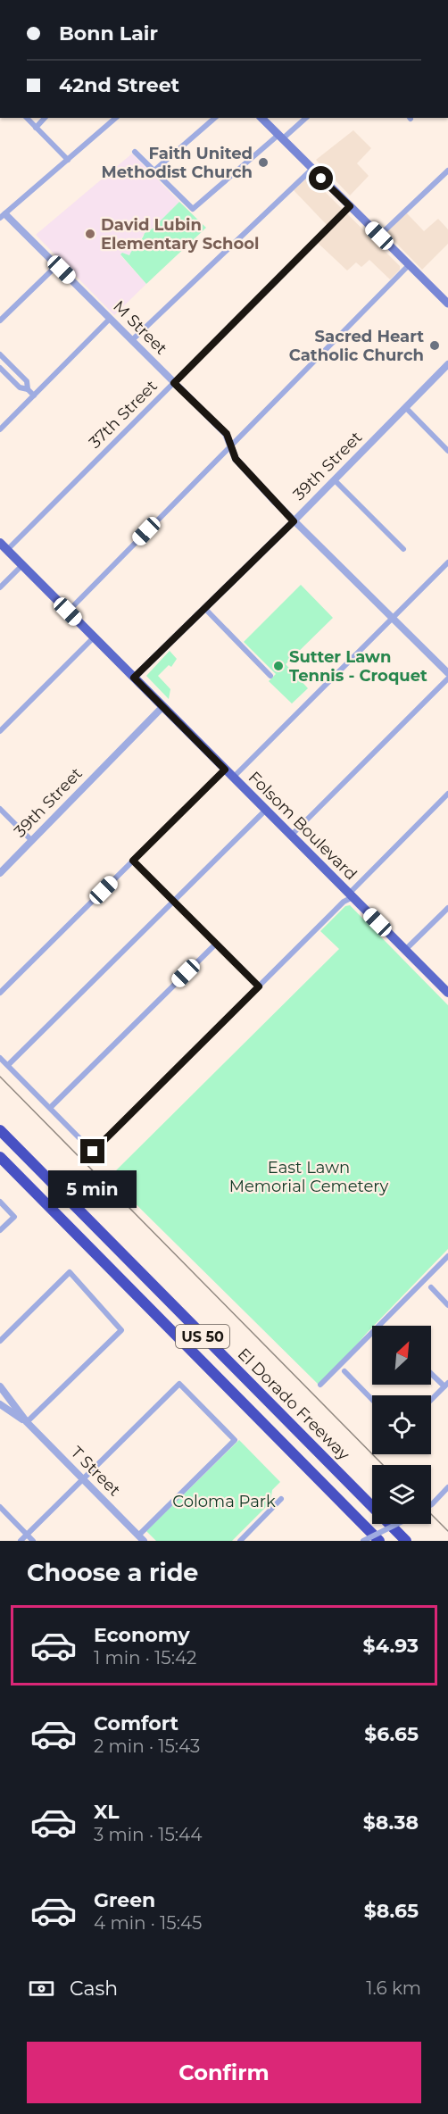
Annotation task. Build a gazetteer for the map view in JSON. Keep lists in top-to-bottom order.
{
  "streets": {
    "highway": ["US 50", "El Dorado Freeway"],
    "main road": ["Folsom Boulevard"],
    "street": [
      "M Street",
      "37th Street",
      "39th Street",
      "T Street"
    ]
  },
  "crossings": [
    ["M Street", "37th Street"],
    ["M Street", "39th Street"],
    ["37th Street", "Folsom Boulevard"],
    ["39th Street", "Folsom Boulevard"]
  ],
  "parks": ["East Lawn Memorial Cemetery", "Coloma Park"],
  "places": [
    "Faith United Methodist Church",
    "David Lubin Elementary School",
    "Sacred Heart Catholic Church",
    "Sutter Lawn Tennis - Croquet"
  ],
  "north": "top right",
  "page": {
    "banner": ["Bonn Lair", "42nd Street"],
    "bubble": "5 min",
    "heading": "Choose a ride",
    "list": [
      {
        "name": "Economy",
        "note": "1 min · 15:42",
        "value": "$4.93"
      },
      {
        "name": "Comfort",
        "note": "2 min · 15:43",
        "value": "$6.65"
      },
      {
        "name": "XL",
        "note": "3 min · 15:44",
        "value": "$8.38"
      },
      {
        "name": "Green",
        "note": "4 min · 15:45",
        "value": "$8.65"
      }
    ],
    "pay": ["Cash", "1.6 km"],
    "buttons": "Confirm"
  }
}
